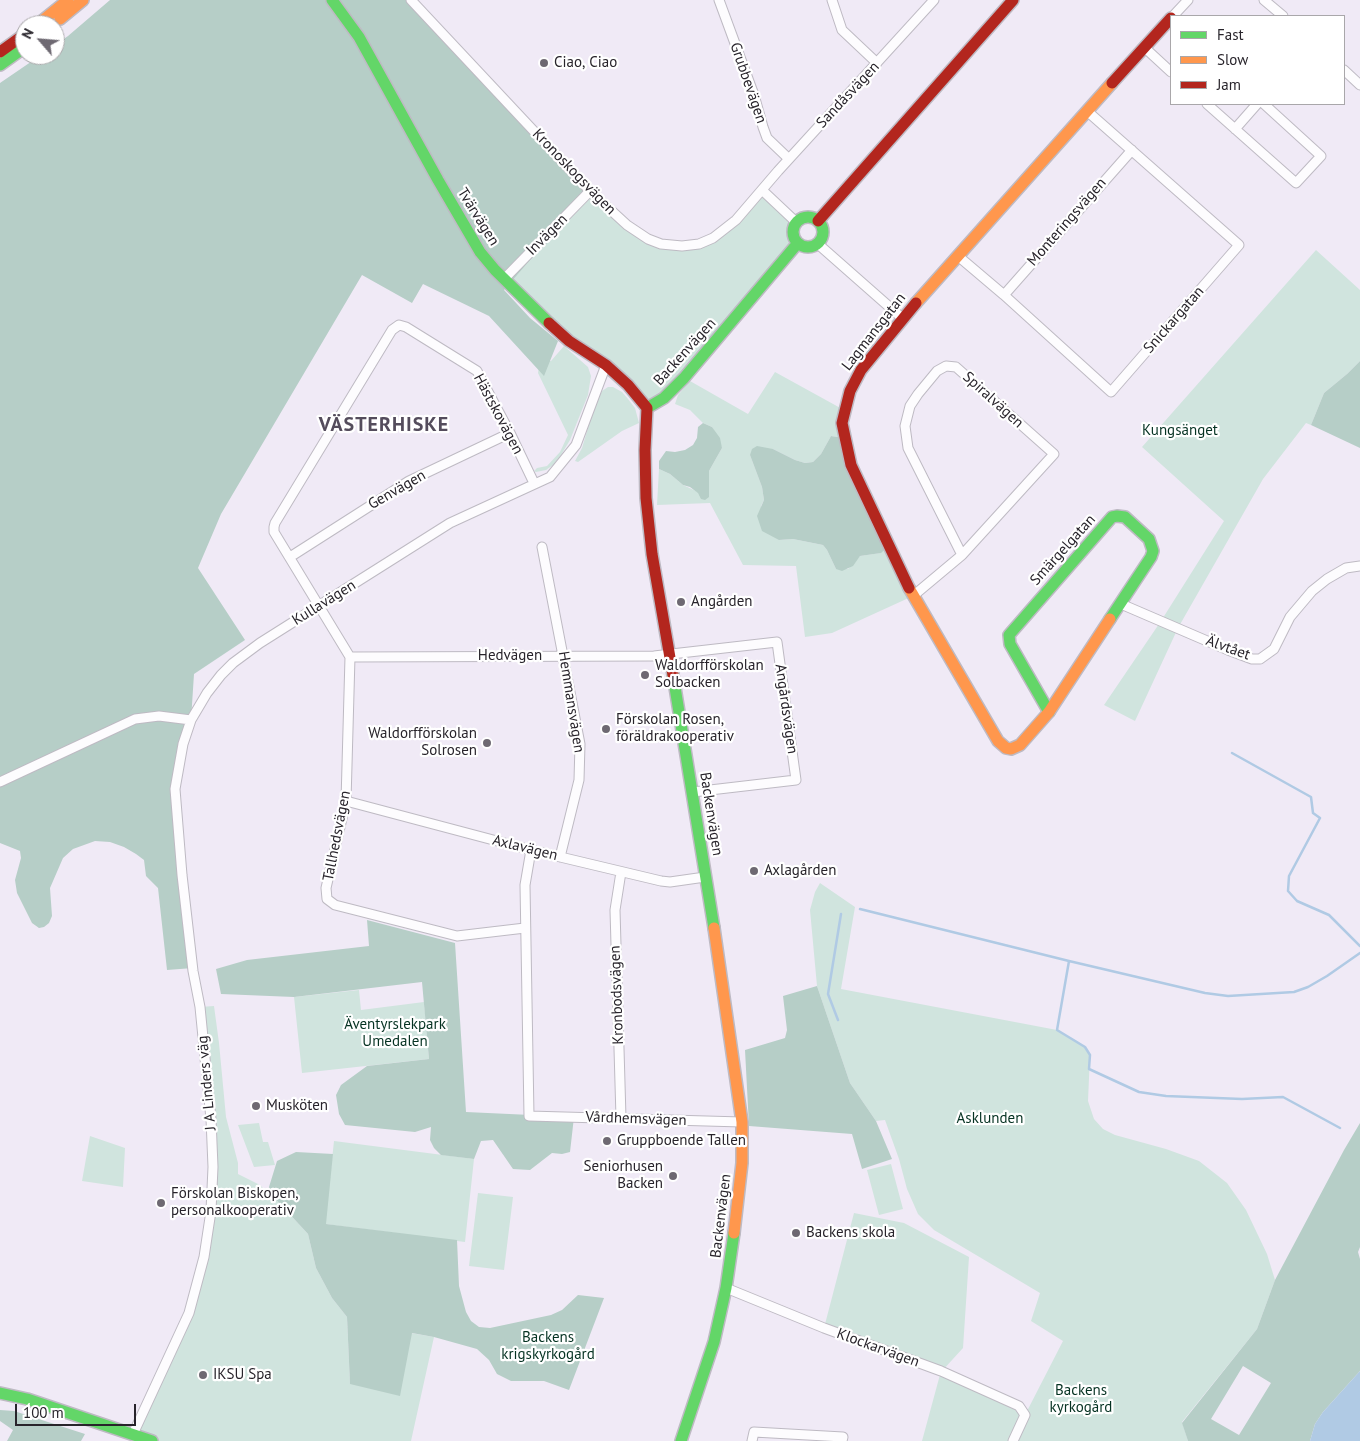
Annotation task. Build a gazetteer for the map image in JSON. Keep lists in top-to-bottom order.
{
  "streets": {
    "main road": [
      "Tvärvägen",
      "Lagmansgatan",
      "Backenvägen",
      "Smärgelgatan"
    ],
    "street": [
      "Grubbevägen",
      "Sandåsvägen",
      "Kronoskogsvägen",
      "Monteringsvägen",
      "Invägen",
      "Snickargatan",
      "Spiralvägen",
      "Hästskovägen",
      "Genvägen",
      "Kullavägen",
      "Älvtået",
      "Hedvägen",
      "Hemmansvägen",
      "Angårdsvägen",
      "Tallhedsvägen",
      "Axlavägen",
      "Kronbodsvägen",
      "J A Linders väg",
      "Vårdhemsvägen",
      "Klockarvägen"
    ]
  },
  "crossings": [
    ["Grubbevägen", "Sandåsvägen"],
    ["Sandåsvägen", "Kronoskogsvägen"],
    ["Kronoskogsvägen", "Invägen"],
    ["Tvärvägen", "Invägen"],
    ["Tvärvägen", "Backenvägen"],
    ["Tvärvägen", "Kullavägen"],
    ["Monteringsvägen", "Snickargatan"],
    ["Snickargatan", "Lagmansgatan"],
    ["Lagmansgatan", "Spiralvägen"],
    ["Lagmansgatan", "Smärgelgatan"],
    ["Backenvägen", "Hedvägen"],
    ["Backenvägen", "Angårdsvägen"],
    ["Backenvägen", "Axlavägen"],
    ["Backenvägen", "Vårdhemsvägen"],
    ["Backenvägen", "Klockarvägen"],
    ["Hästskovägen", "Genvägen"],
    ["Hästskovägen", "Kullavägen"],
    ["Smärgelgatan", "Älvtået"],
    ["Kullavägen", "J A Linders väg"],
    ["Hedvägen", "Hemmansvägen"],
    ["Hedvägen", "Angårdsvägen"],
    ["Hedvägen", "Tallhedsvägen"],
    ["Hemmansvägen", "Axlavägen"],
    ["Tallhedsvägen", "Axlavägen"],
    ["Tallhedsvägen", "Vårdhemsvägen"],
    ["Axlavägen", "Kronbodsvägen"],
    ["Kronbodsvägen", "Vårdhemsvägen"]
  ],
  "districts": ["VÄSTERHISKE"],
  "parks": [
    "Kungsänget",
    "Äventyrslekpark Umedalen",
    "Asklunden",
    "Backens krigskyrkogård",
    "Backens kyrkogård"
  ],
  "places": [
    "Ciao, Ciao",
    "Angården",
    "Waldorfförskolan Solbacken",
    "Förskolan Rosen, föräldrakooperativ",
    "Waldorfförskolan Solrosen",
    "Axlagården",
    "Musköten",
    "Gruppboende Tallen",
    "Seniorhusen Backen",
    "Förskolan Biskopen, personalkooperativ",
    "Backens skola",
    "IKSU Spa"
  ],
  "legend": ["Fast", "Slow", "Jam"],
  "scale_bar": "100 m",
  "north": "top left"
}
